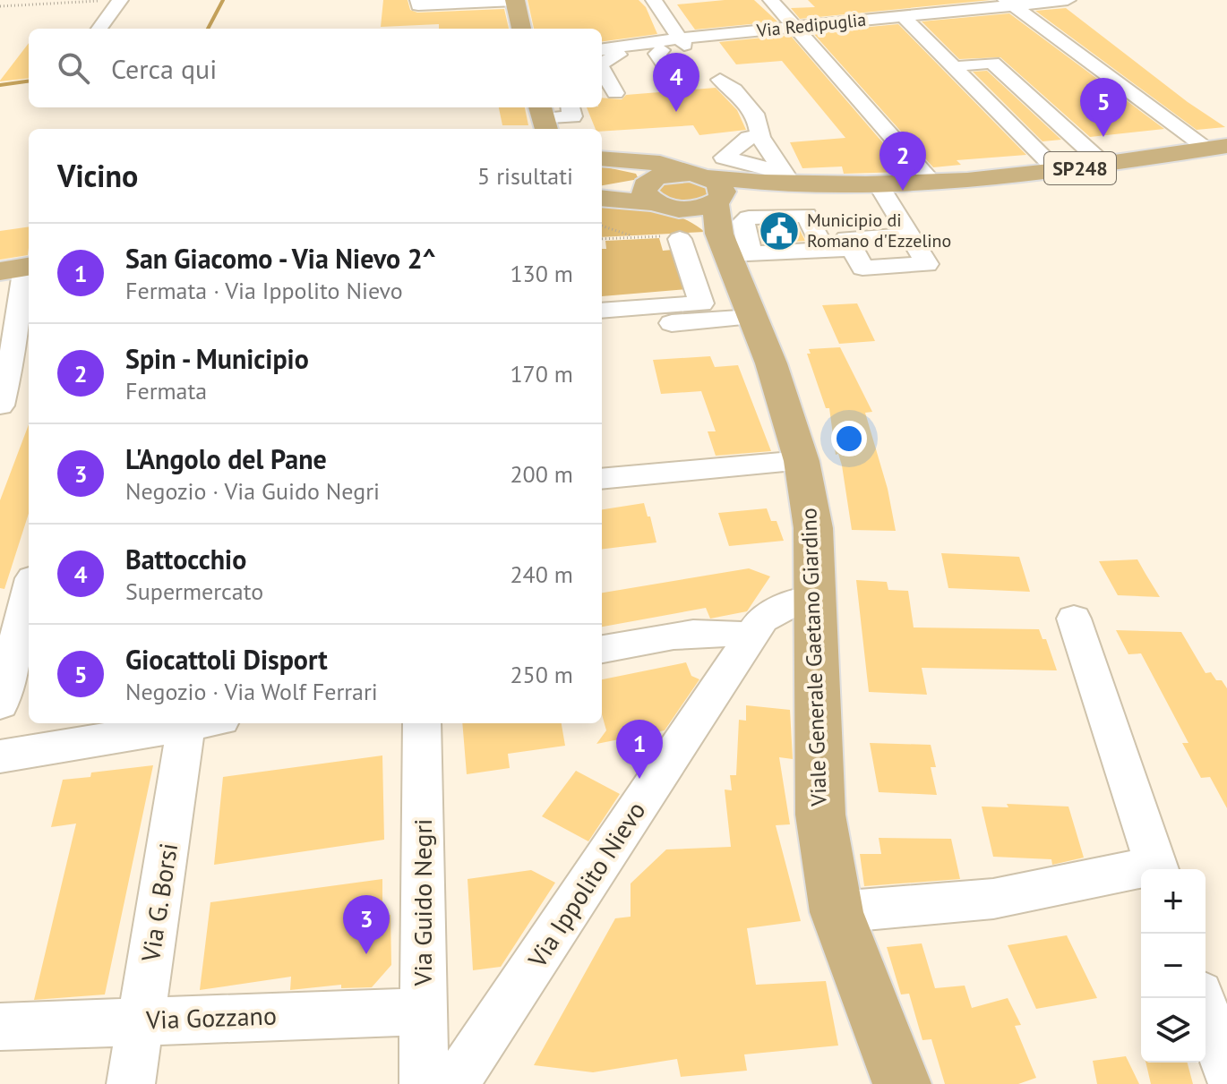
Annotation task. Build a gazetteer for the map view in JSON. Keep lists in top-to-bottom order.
{
  "streets": {
    "main road": ["SP248", "Viale Generale Gaetano Giardino"],
    "street": [
      "Via Redipuglia",
      "Via Ippolito Nievo",
      "Via G. Borsi",
      "Via Guido Negri",
      "Via Gozzano"
    ]
  },
  "crossings": [
    ["SP248", "Viale Generale Gaetano Giardino"],
    ["Viale Generale Gaetano Giardino", "Via Ippolito Nievo"],
    ["Via G. Borsi", "Via Gozzano"],
    ["Via Guido Negri", "Via Gozzano"]
  ],
  "places": {
    "public building": ["Municipio di Romano d'Ezzelino"]
  },
  "page": {
    "search": "Cerca qui",
    "pins": [
      "4",
      "5",
      "2",
      "1",
      "3"
    ],
    "heading": ["Vicino", "5 risultati"],
    "list": [
      {
        "mark": "1",
        "name": "San Giacomo - Via Nievo 2^",
        "note": "Fermata · Via Ippolito Nievo",
        "value": "130 m"
      },
      {
        "mark": "2",
        "name": "Spin - Municipio",
        "note": "Fermata",
        "value": "170 m"
      },
      {
        "mark": "3",
        "name": "L'Angolo del Pane",
        "note": "Negozio · Via Guido Negri",
        "value": "200 m"
      },
      {
        "mark": "4",
        "name": "Battocchio",
        "note": "Supermercato",
        "value": "240 m"
      },
      {
        "mark": "5",
        "name": "Giocattoli Disport",
        "note": "Negozio · Via Wolf Ferrari",
        "value": "250 m"
      }
    ],
    "map_buttons": ["+", "−"]
  }
}
